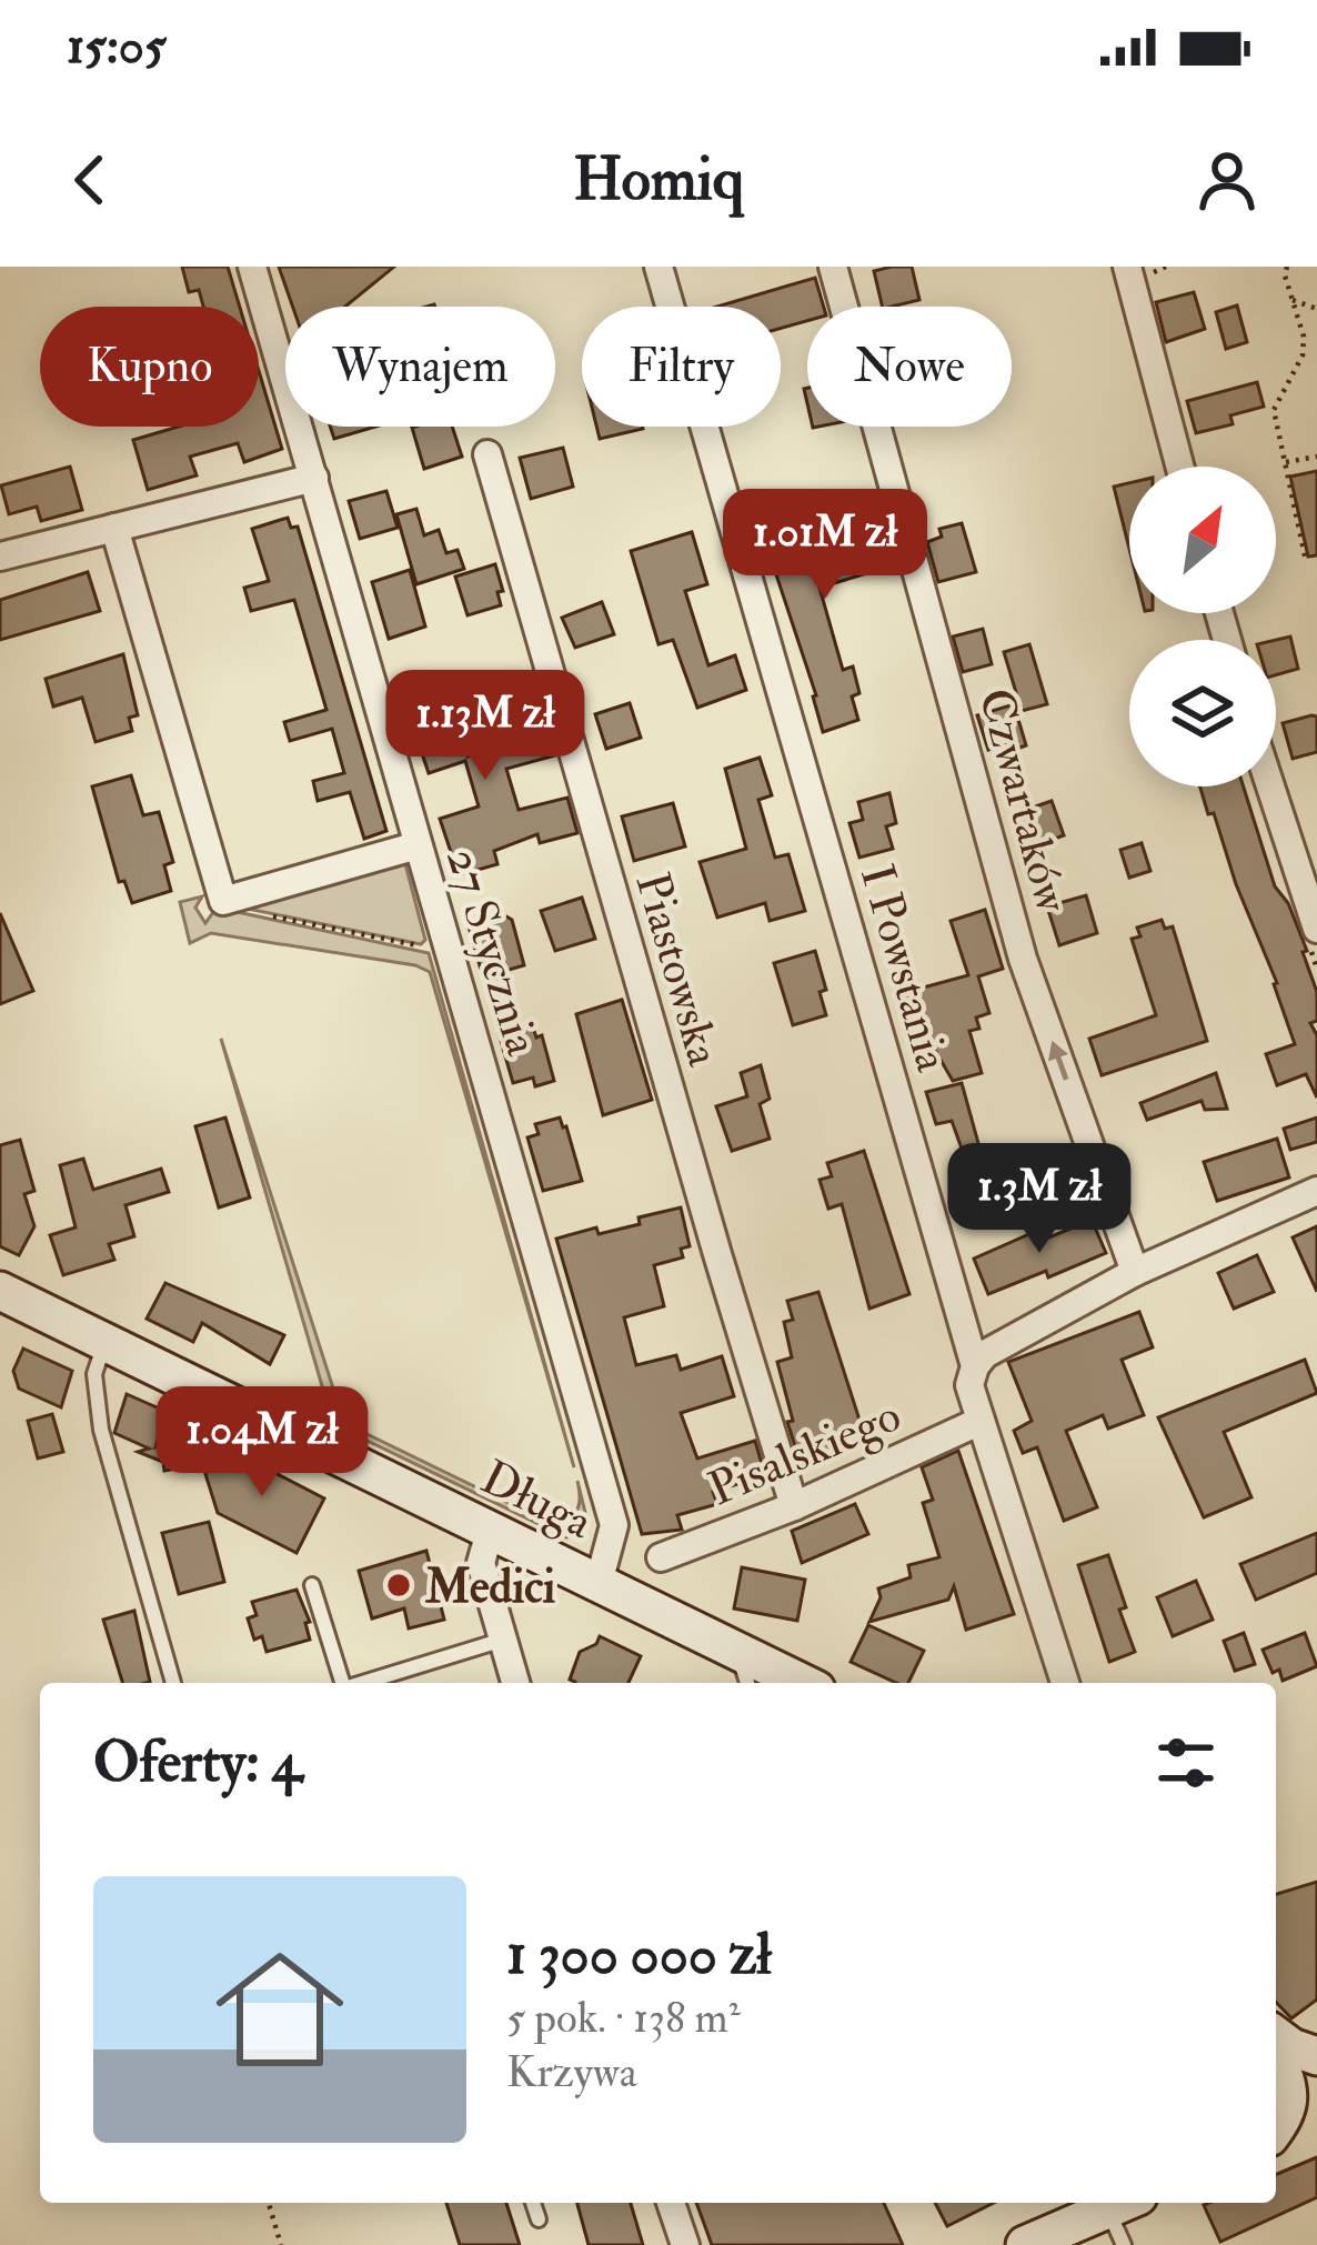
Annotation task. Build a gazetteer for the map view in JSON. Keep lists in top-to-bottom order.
{
  "streets": {
    "street": [
      "Czwartaków",
      "27 Stycznia",
      "I Powstania",
      "Piastowska",
      "Pisalskiego",
      "Długa"
    ]
  },
  "crossings": [
    ["27 Stycznia", "Długa"],
    ["I Powstania", "Pisalskiego"],
    ["Piastowska", "Pisalskiego"]
  ],
  "one_way": ["Czwartaków"],
  "places": ["Medici"],
  "north": "top right",
  "page": {
    "status": "15:05",
    "header": "Homiq",
    "chip": [
      "Kupno",
      "Wynajem",
      "Filtry",
      "Nowe"
    ],
    "price": [
      "1.01M zł",
      "1.13M zł",
      "1.3M zł",
      "1.04M zł"
    ],
    "heading": "Oferty: 4",
    "list": [
      {
        "name": "1 300 000 zł",
        "note": "5 pok. · 138 m² · Krzywa"
      }
    ]
  }
}
